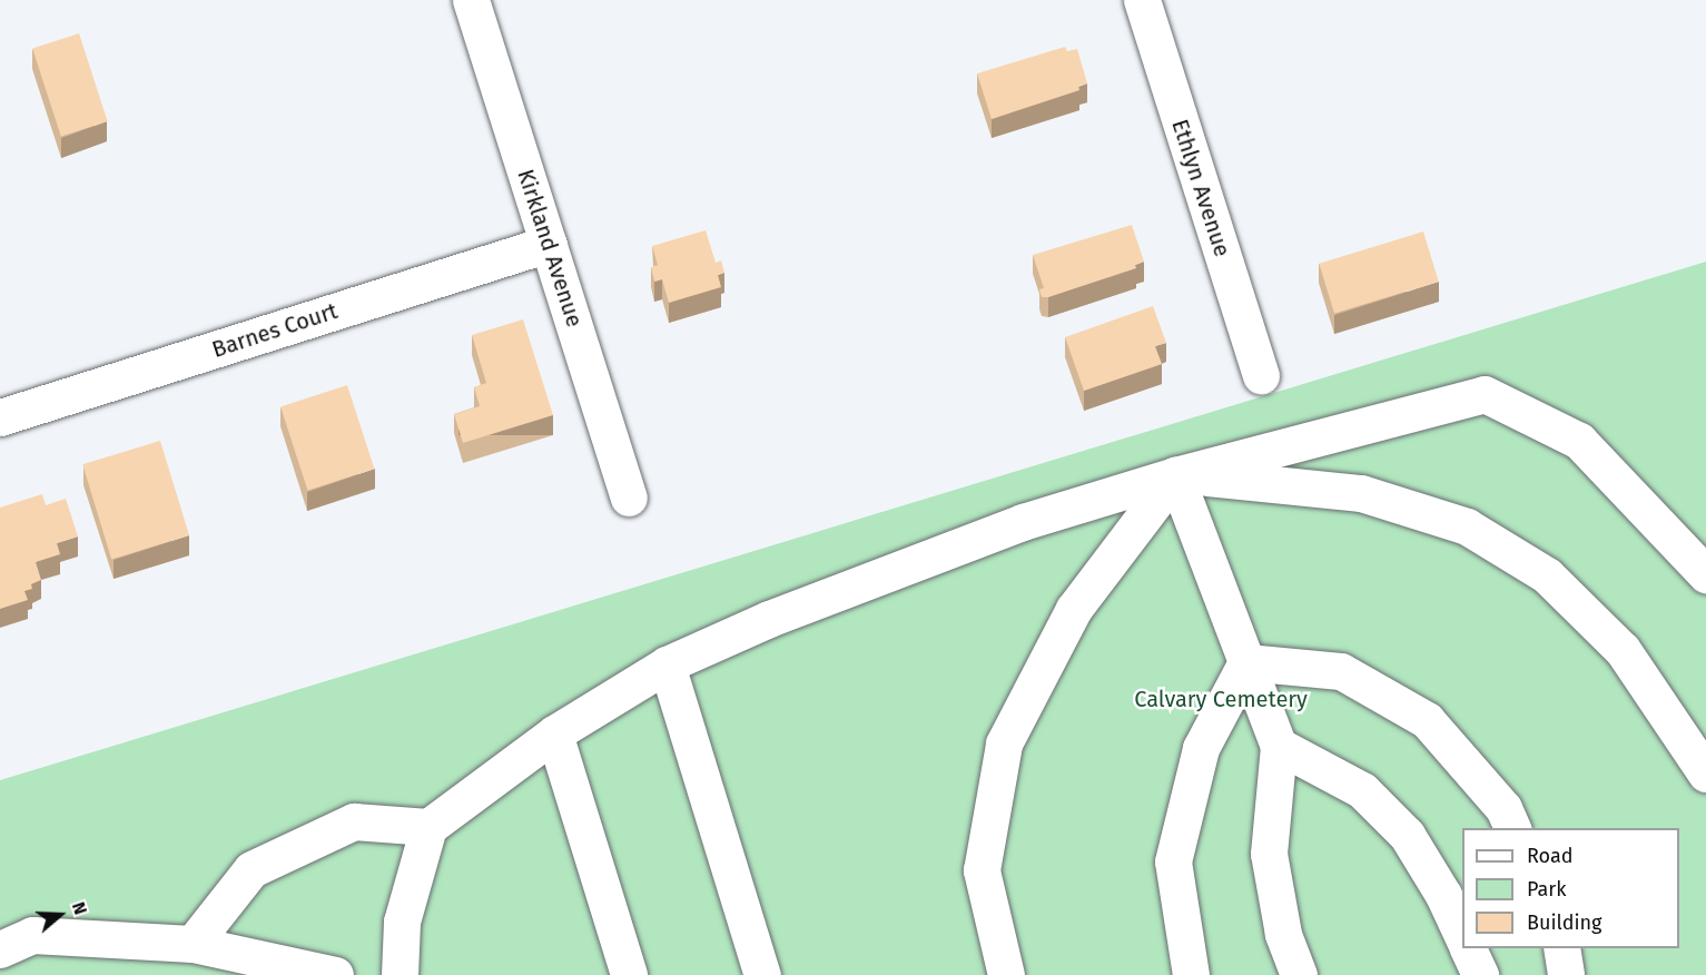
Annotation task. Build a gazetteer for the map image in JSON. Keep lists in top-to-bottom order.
{
  "streets": {
    "street": ["Ethlyn Avenue", "Kirkland Avenue", "Barnes Court"]
  },
  "crossings": [
    ["Kirkland Avenue", "Barnes Court"]
  ],
  "parks": ["Calvary Cemetery"],
  "legend": ["Road", "Park", "Building"],
  "north": "right"
}
